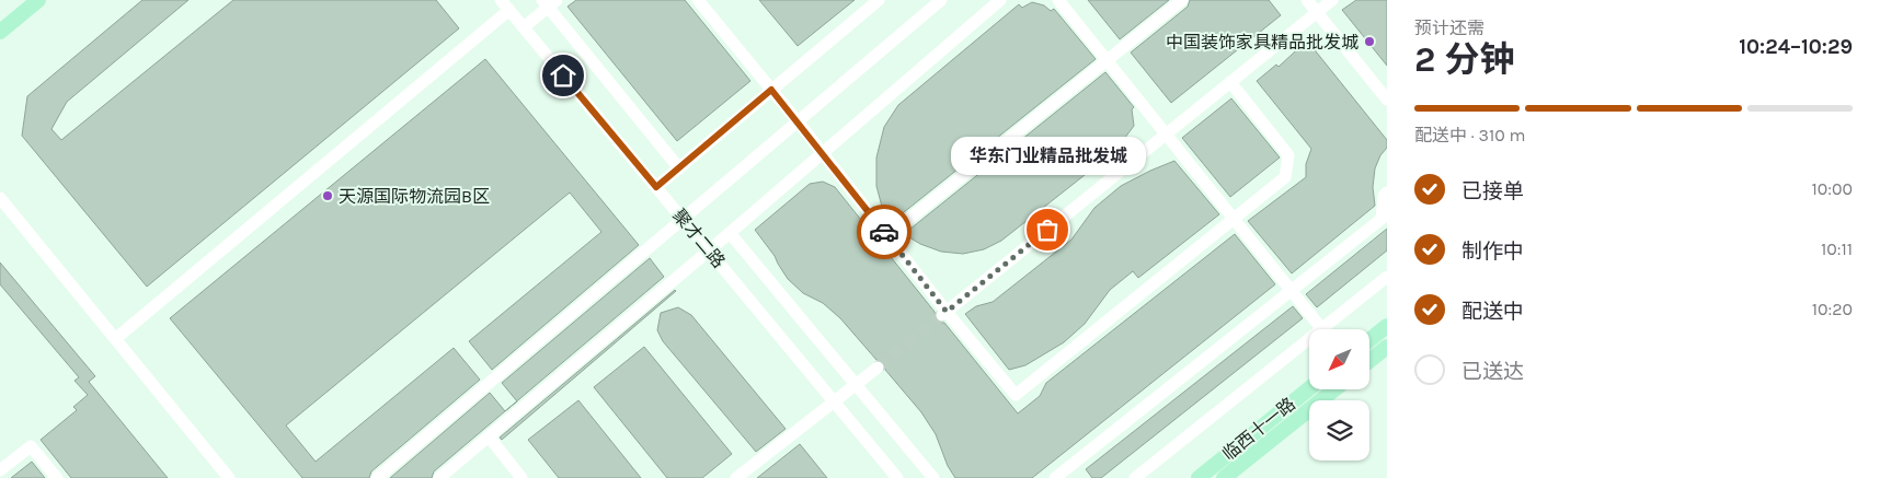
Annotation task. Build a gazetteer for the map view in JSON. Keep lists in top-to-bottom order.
{
  "streets": {
    "main road": ["临西十一路"],
    "street": ["聚才二路"]
  },
  "places": ["中国装饰家具精品批发城", "天源国际物流园B区", "华东门业精品批发城"],
  "north": "bottom left",
  "page": {
    "heading": ["2 分钟", "预计还需", "10:24–10:29"],
    "bar": "配送中 · 310 m",
    "bubble": "华东门业精品批发城",
    "list": [
      ["已接单", "10:00"],
      ["制作中", "10:11"],
      ["配送中", "10:20"],
      "已送达"
    ]
  }
}
